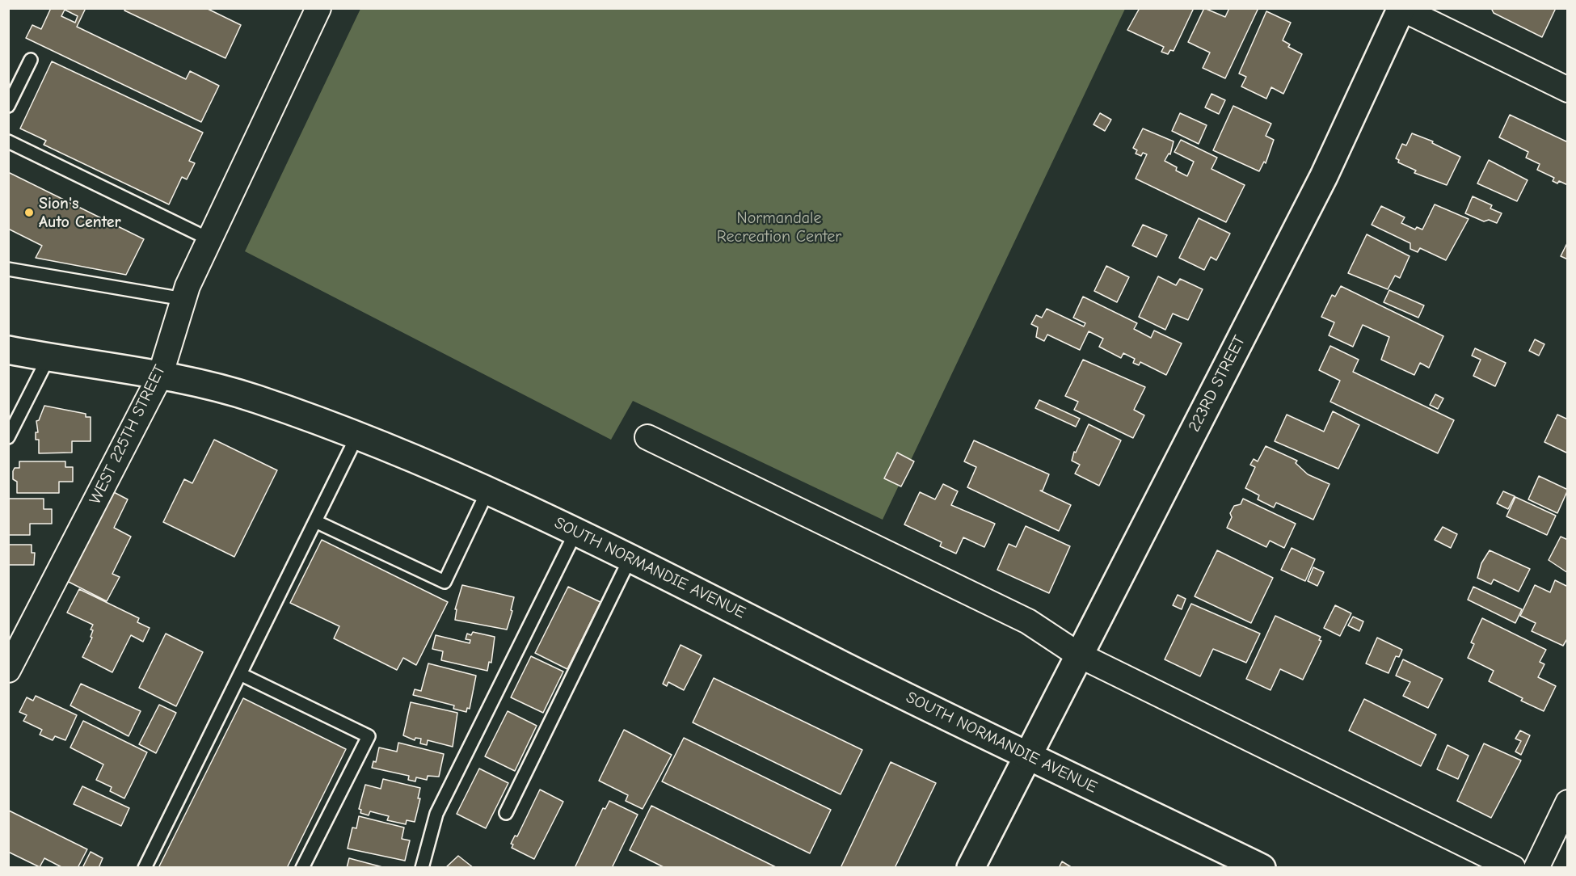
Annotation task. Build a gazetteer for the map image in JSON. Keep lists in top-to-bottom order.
{
  "streets": {
    "main road": ["223RD STREET", "SOUTH NORMANDIE AVENUE"],
    "street": ["WEST 225TH STREET"]
  },
  "crossings": [
    ["223RD STREET", "SOUTH NORMANDIE AVENUE"],
    ["WEST 225TH STREET", "SOUTH NORMANDIE AVENUE"]
  ],
  "parks": ["Normandale Recreation Center"],
  "places": ["Sion's Auto Center"]
}
